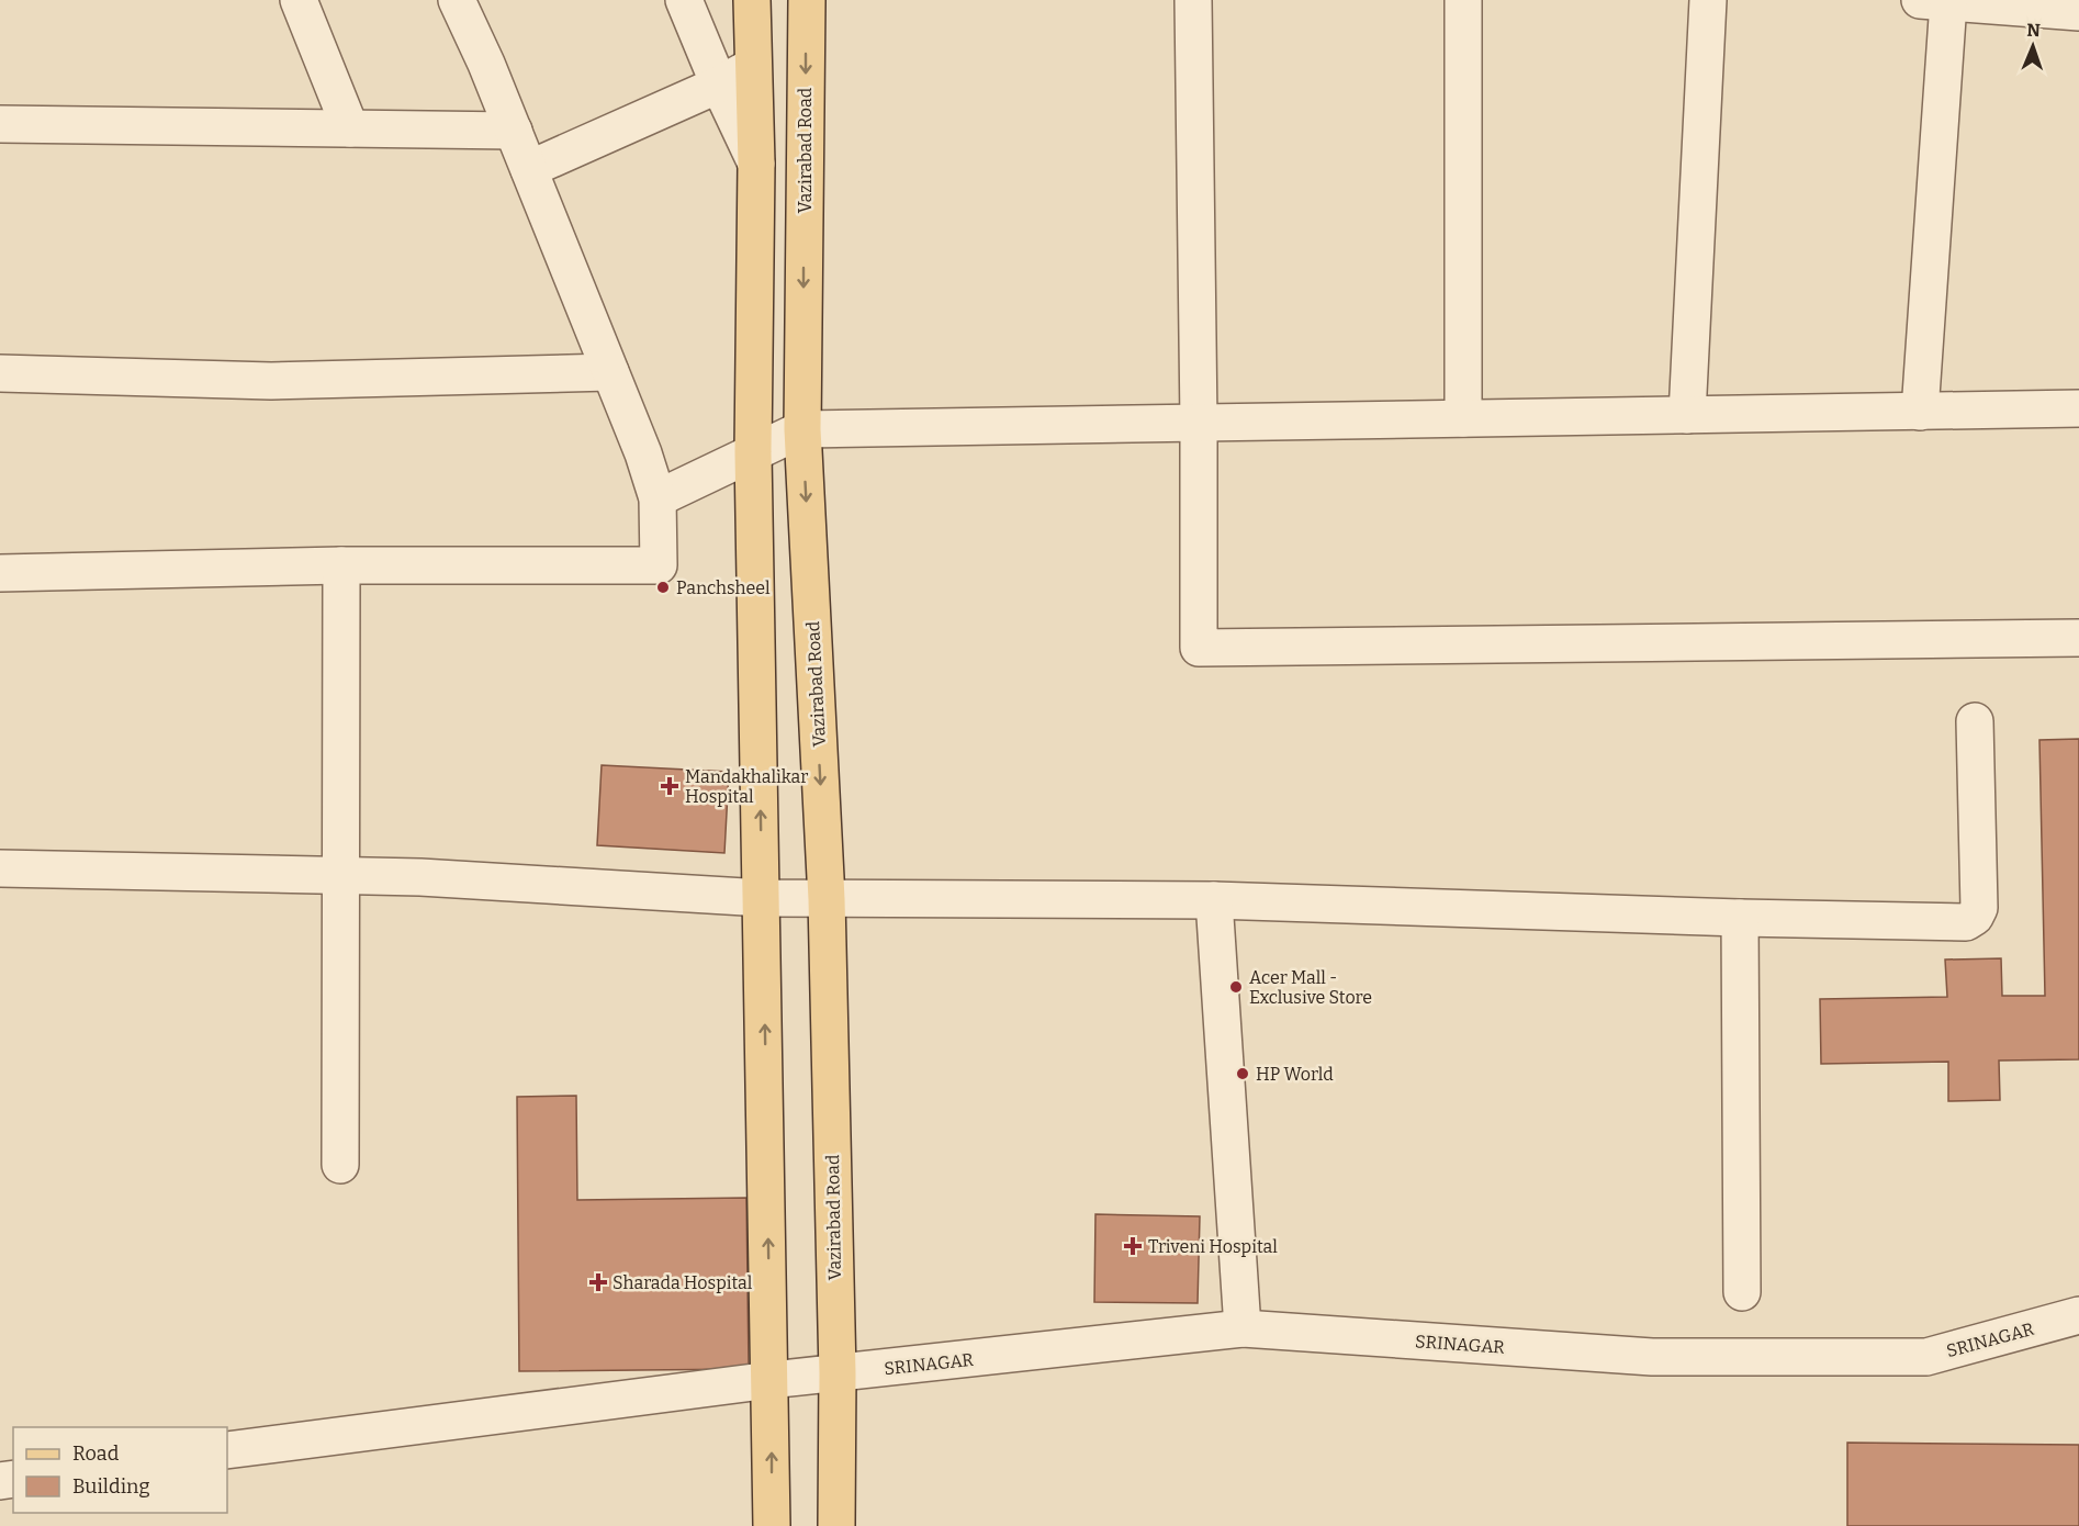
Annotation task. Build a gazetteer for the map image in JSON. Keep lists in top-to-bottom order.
{
  "streets": {
    "main road": ["Vazirabad Road"],
    "street": ["SRINAGAR"]
  },
  "crossings": [
    ["Vazirabad Road", "SRINAGAR"]
  ],
  "places": {
    "other": ["Panchsheel", "Acer Mall - Exclusive Store", "HP World"],
    "health": ["Mandakhalikar Hospital", "Triveni Hospital", "Sharada Hospital"]
  },
  "legend": ["Road", "Building"],
  "north": "top"
}
